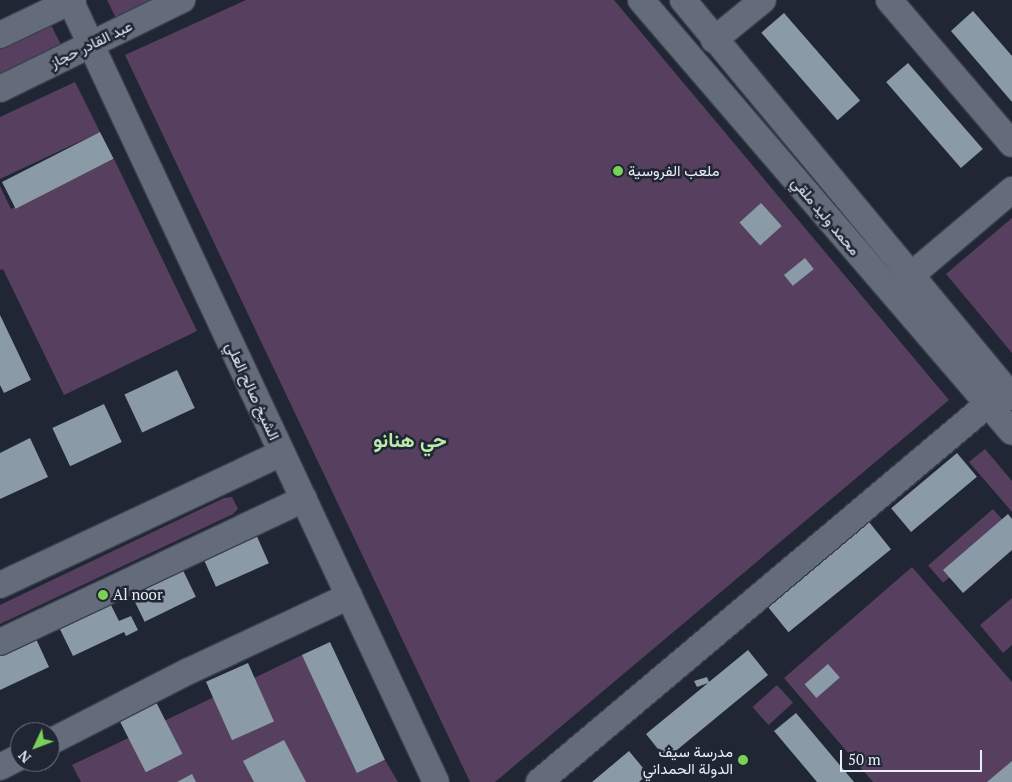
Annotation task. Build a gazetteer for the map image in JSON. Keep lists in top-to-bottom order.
{
  "streets": {
    "street": ["عبد القادر حجاز", "محمد وليد ملقي", "الشيخ صالح العلي"]
  },
  "crossings": [
    ["عبد القادر حجاز", "الشيخ صالح العلي"]
  ],
  "districts": ["حي هنانو"],
  "places": ["ملعب الفروسية", "Al noor", "مدرسة سيف الدولة الحمداني"],
  "scale_bar": "50 m",
  "north": "bottom left"
}
